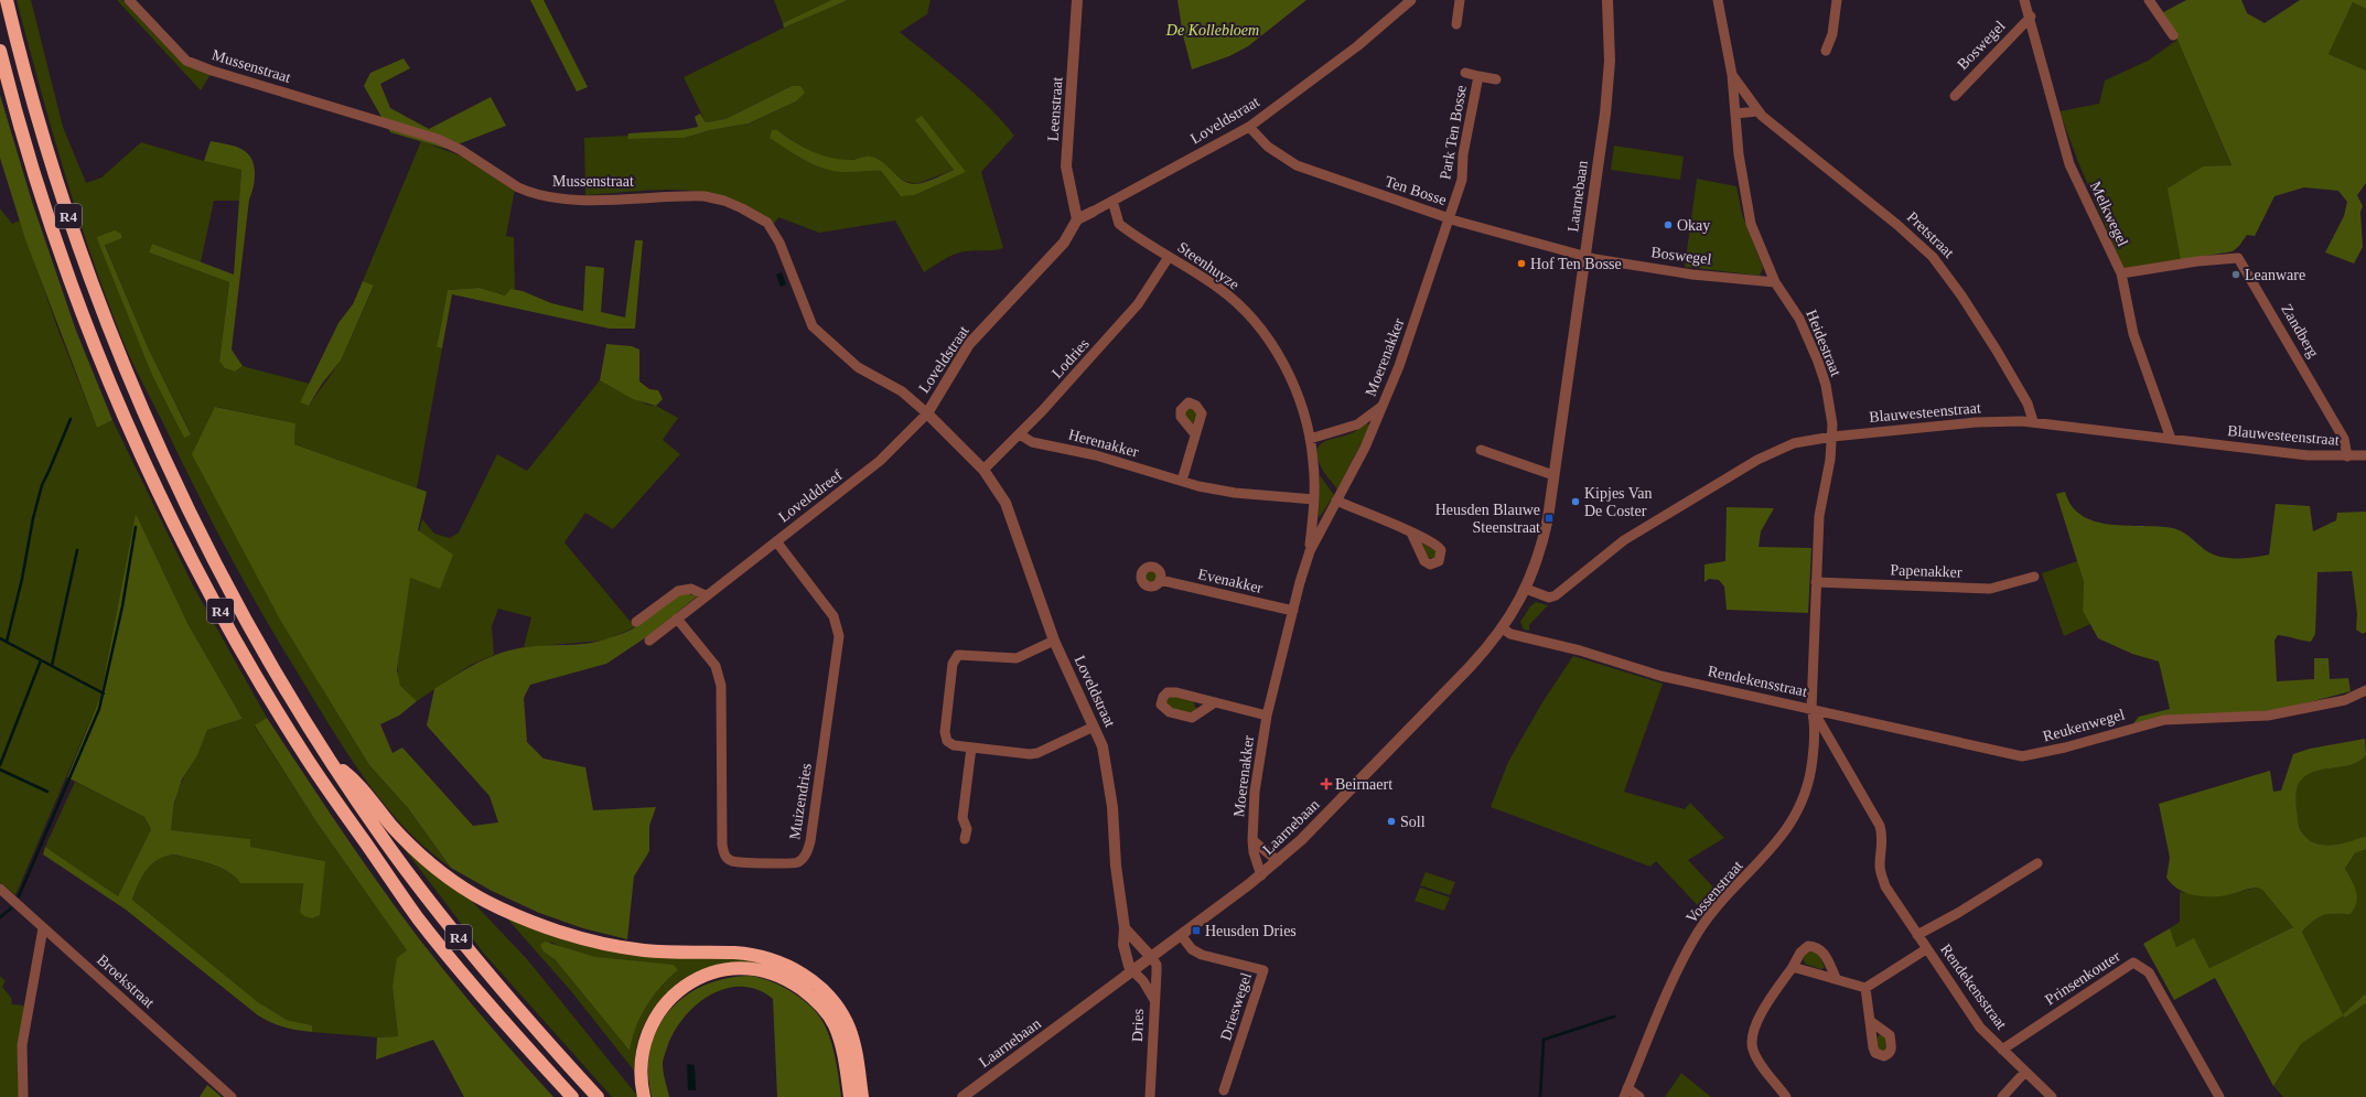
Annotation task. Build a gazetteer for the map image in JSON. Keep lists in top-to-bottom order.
{
  "streets": {
    "highway": ["R4"],
    "street": [
      "Boswegel",
      "Mussenstraat",
      "Leenstraat",
      "Loveldstraat",
      "Park Ten Bosse",
      "Ten Bosse",
      "Laarnebaan",
      "Melkwegel",
      "Pretstraat",
      "Steenhuyze",
      "Zandberg",
      "Heidestraat",
      "Moerenakker",
      "Lodries",
      "Blauwesteenstraat",
      "Herenakker",
      "Lovelddreef",
      "Papenakker",
      "Evenakker",
      "Rendekensstraat",
      "Reukenwegel",
      "Muizendries",
      "Vossenstraat",
      "Prinsenkouter",
      "Broekstraat",
      "Drieswegel",
      "Dries"
    ]
  },
  "crossings": [
    ["Boswegel", "Ten Bosse"],
    ["Boswegel", "Laarnebaan"],
    ["Boswegel", "Melkwegel"],
    ["Boswegel", "Heidestraat"],
    ["Mussenstraat", "Loveldstraat"],
    ["Mussenstraat", "Lovelddreef"],
    ["Leenstraat", "Loveldstraat"],
    ["Loveldstraat", "Ten Bosse"],
    ["Loveldstraat", "Laarnebaan"],
    ["Loveldstraat", "Steenhuyze"],
    ["Loveldstraat", "Lodries"],
    ["Loveldstraat", "Lovelddreef"],
    ["Park Ten Bosse", "Ten Bosse"],
    ["Park Ten Bosse", "Moerenakker"],
    ["Ten Bosse", "Laarnebaan"],
    ["Ten Bosse", "Moerenakker"],
    ["Laarnebaan", "Moerenakker"],
    ["Laarnebaan", "Blauwesteenstraat"],
    ["Laarnebaan", "Rendekensstraat"],
    ["Laarnebaan", "Drieswegel"],
    ["Laarnebaan", "Dries"],
    ["Melkwegel", "Zandberg"],
    ["Melkwegel", "Blauwesteenstraat"],
    ["Pretstraat", "Heidestraat"],
    ["Pretstraat", "Blauwesteenstraat"],
    ["Steenhuyze", "Moerenakker"],
    ["Steenhuyze", "Lodries"],
    ["Steenhuyze", "Herenakker"],
    ["Zandberg", "Blauwesteenstraat"],
    ["Heidestraat", "Blauwesteenstraat"],
    ["Heidestraat", "Papenakker"],
    ["Heidestraat", "Rendekensstraat"],
    ["Heidestraat", "Reukenwegel"],
    ["Heidestraat", "Vossenstraat"],
    ["Moerenakker", "Evenakker"],
    ["Lodries", "Herenakker"],
    ["Lovelddreef", "Muizendries"],
    ["Rendekensstraat", "Reukenwegel"],
    ["Rendekensstraat", "Vossenstraat"],
    ["Rendekensstraat", "Prinsenkouter"],
    ["Reukenwegel", "Vossenstraat"]
  ],
  "parks": ["De Kollebloem"],
  "places": {
    "other": [
      "Okay",
      "Hof Ten Bosse",
      "Leanware",
      "Kipjes Van De Coster",
      "Soll"
    ],
    "transit": ["Heusden Blauwe Steenstraat", "Heusden Dries"],
    "health": ["Beirnaert"]
  }
}
